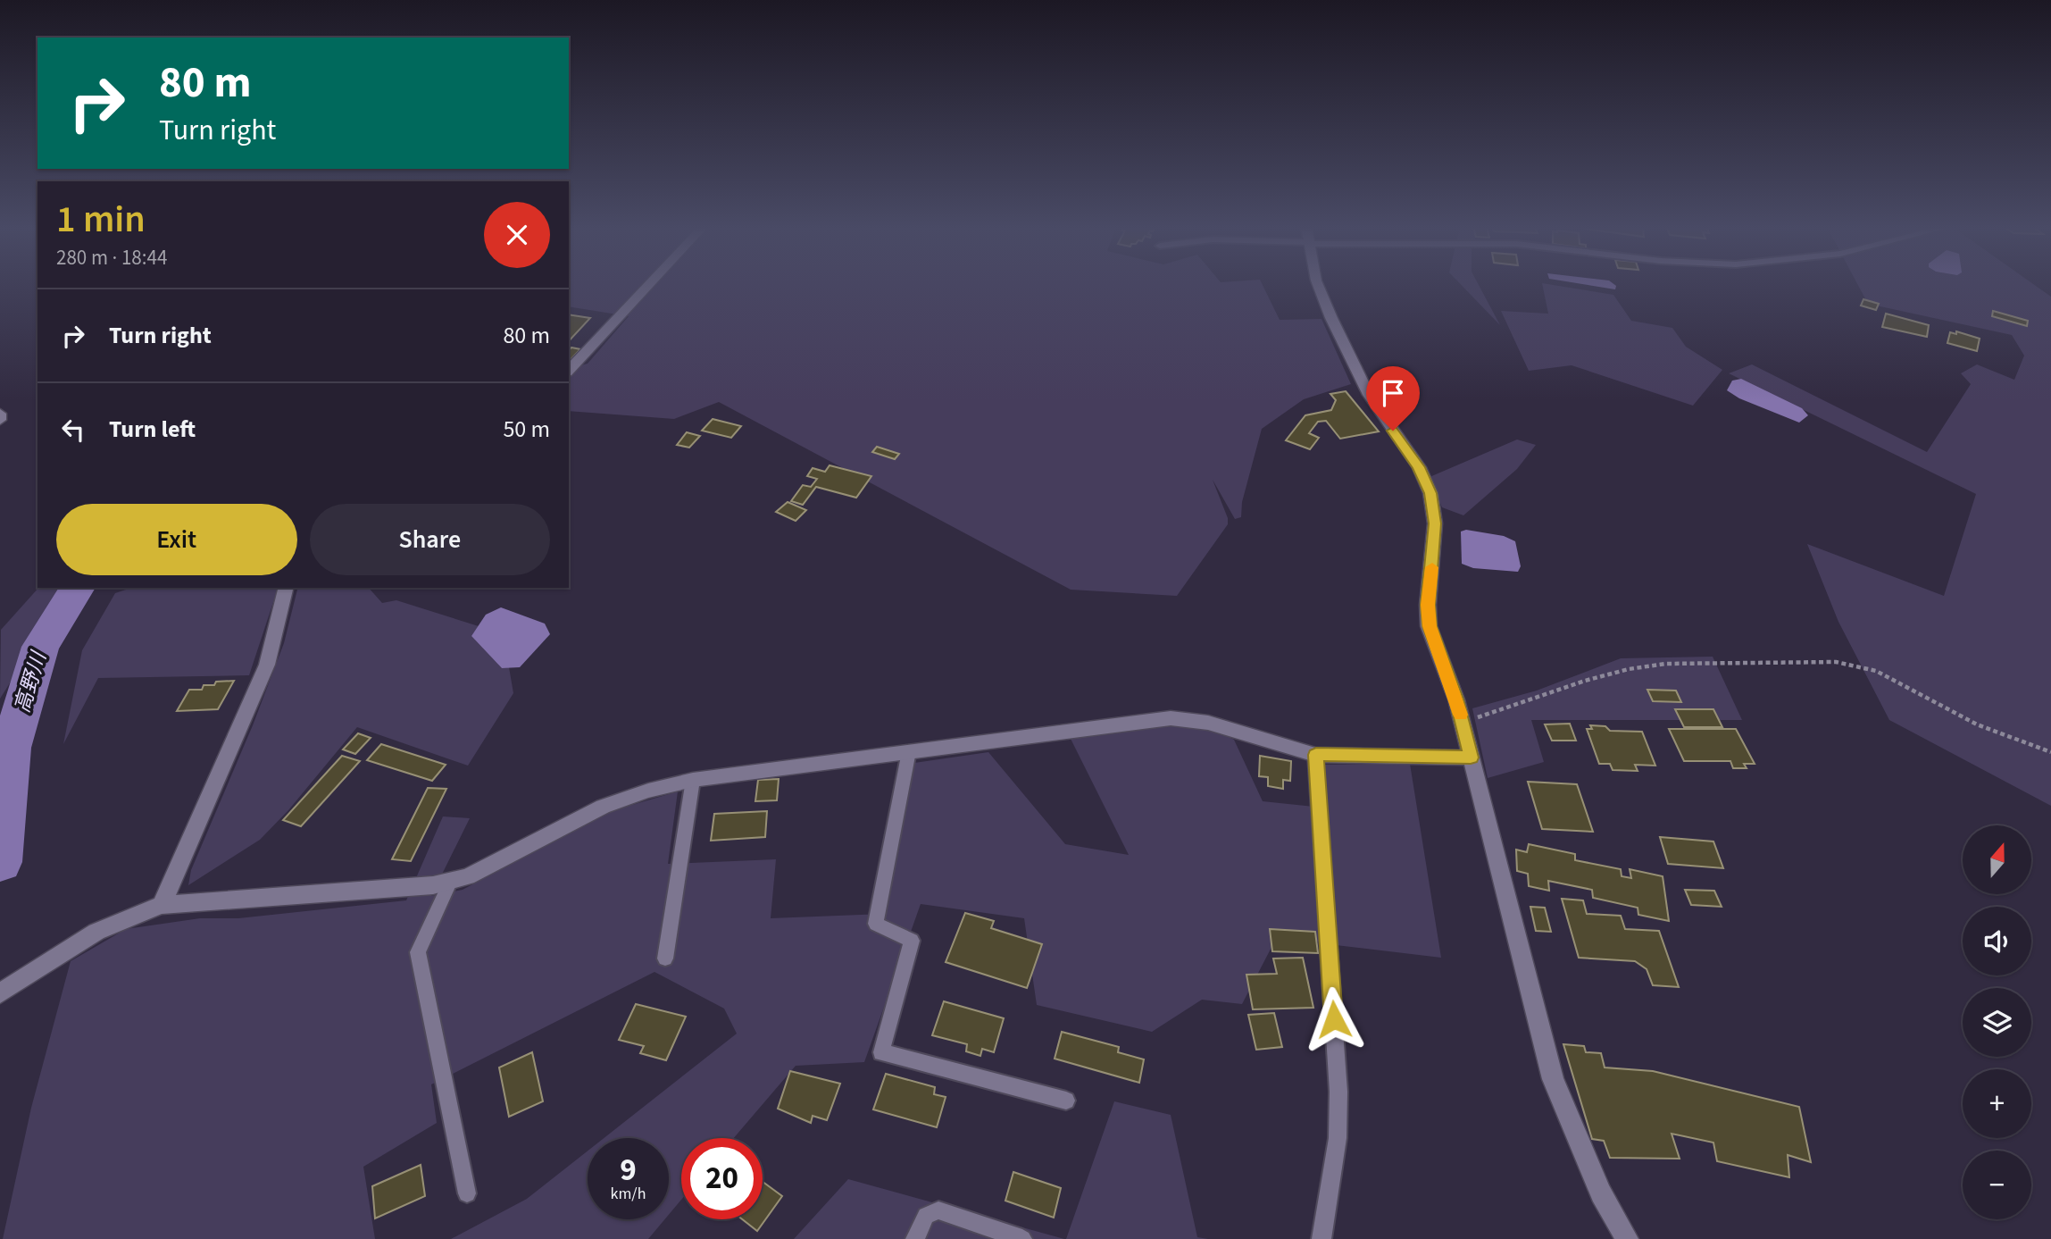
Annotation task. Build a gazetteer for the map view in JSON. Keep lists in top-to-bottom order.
{
  "water": ["高野川"],
  "north": "top",
  "page": {
    "turn": ["80 m", "Turn right"],
    "heading": ["1 min", "280 m · 18:44"],
    "list": [
      {
        "name": "Turn right",
        "value": "80 m"
      },
      {
        "name": "Turn left",
        "value": "50 m"
      }
    ],
    "buttons": ["Exit", "Share"],
    "map_buttons": ["+", "−"],
    "speed": "9 km/h",
    "limit": "20"
  }
}
